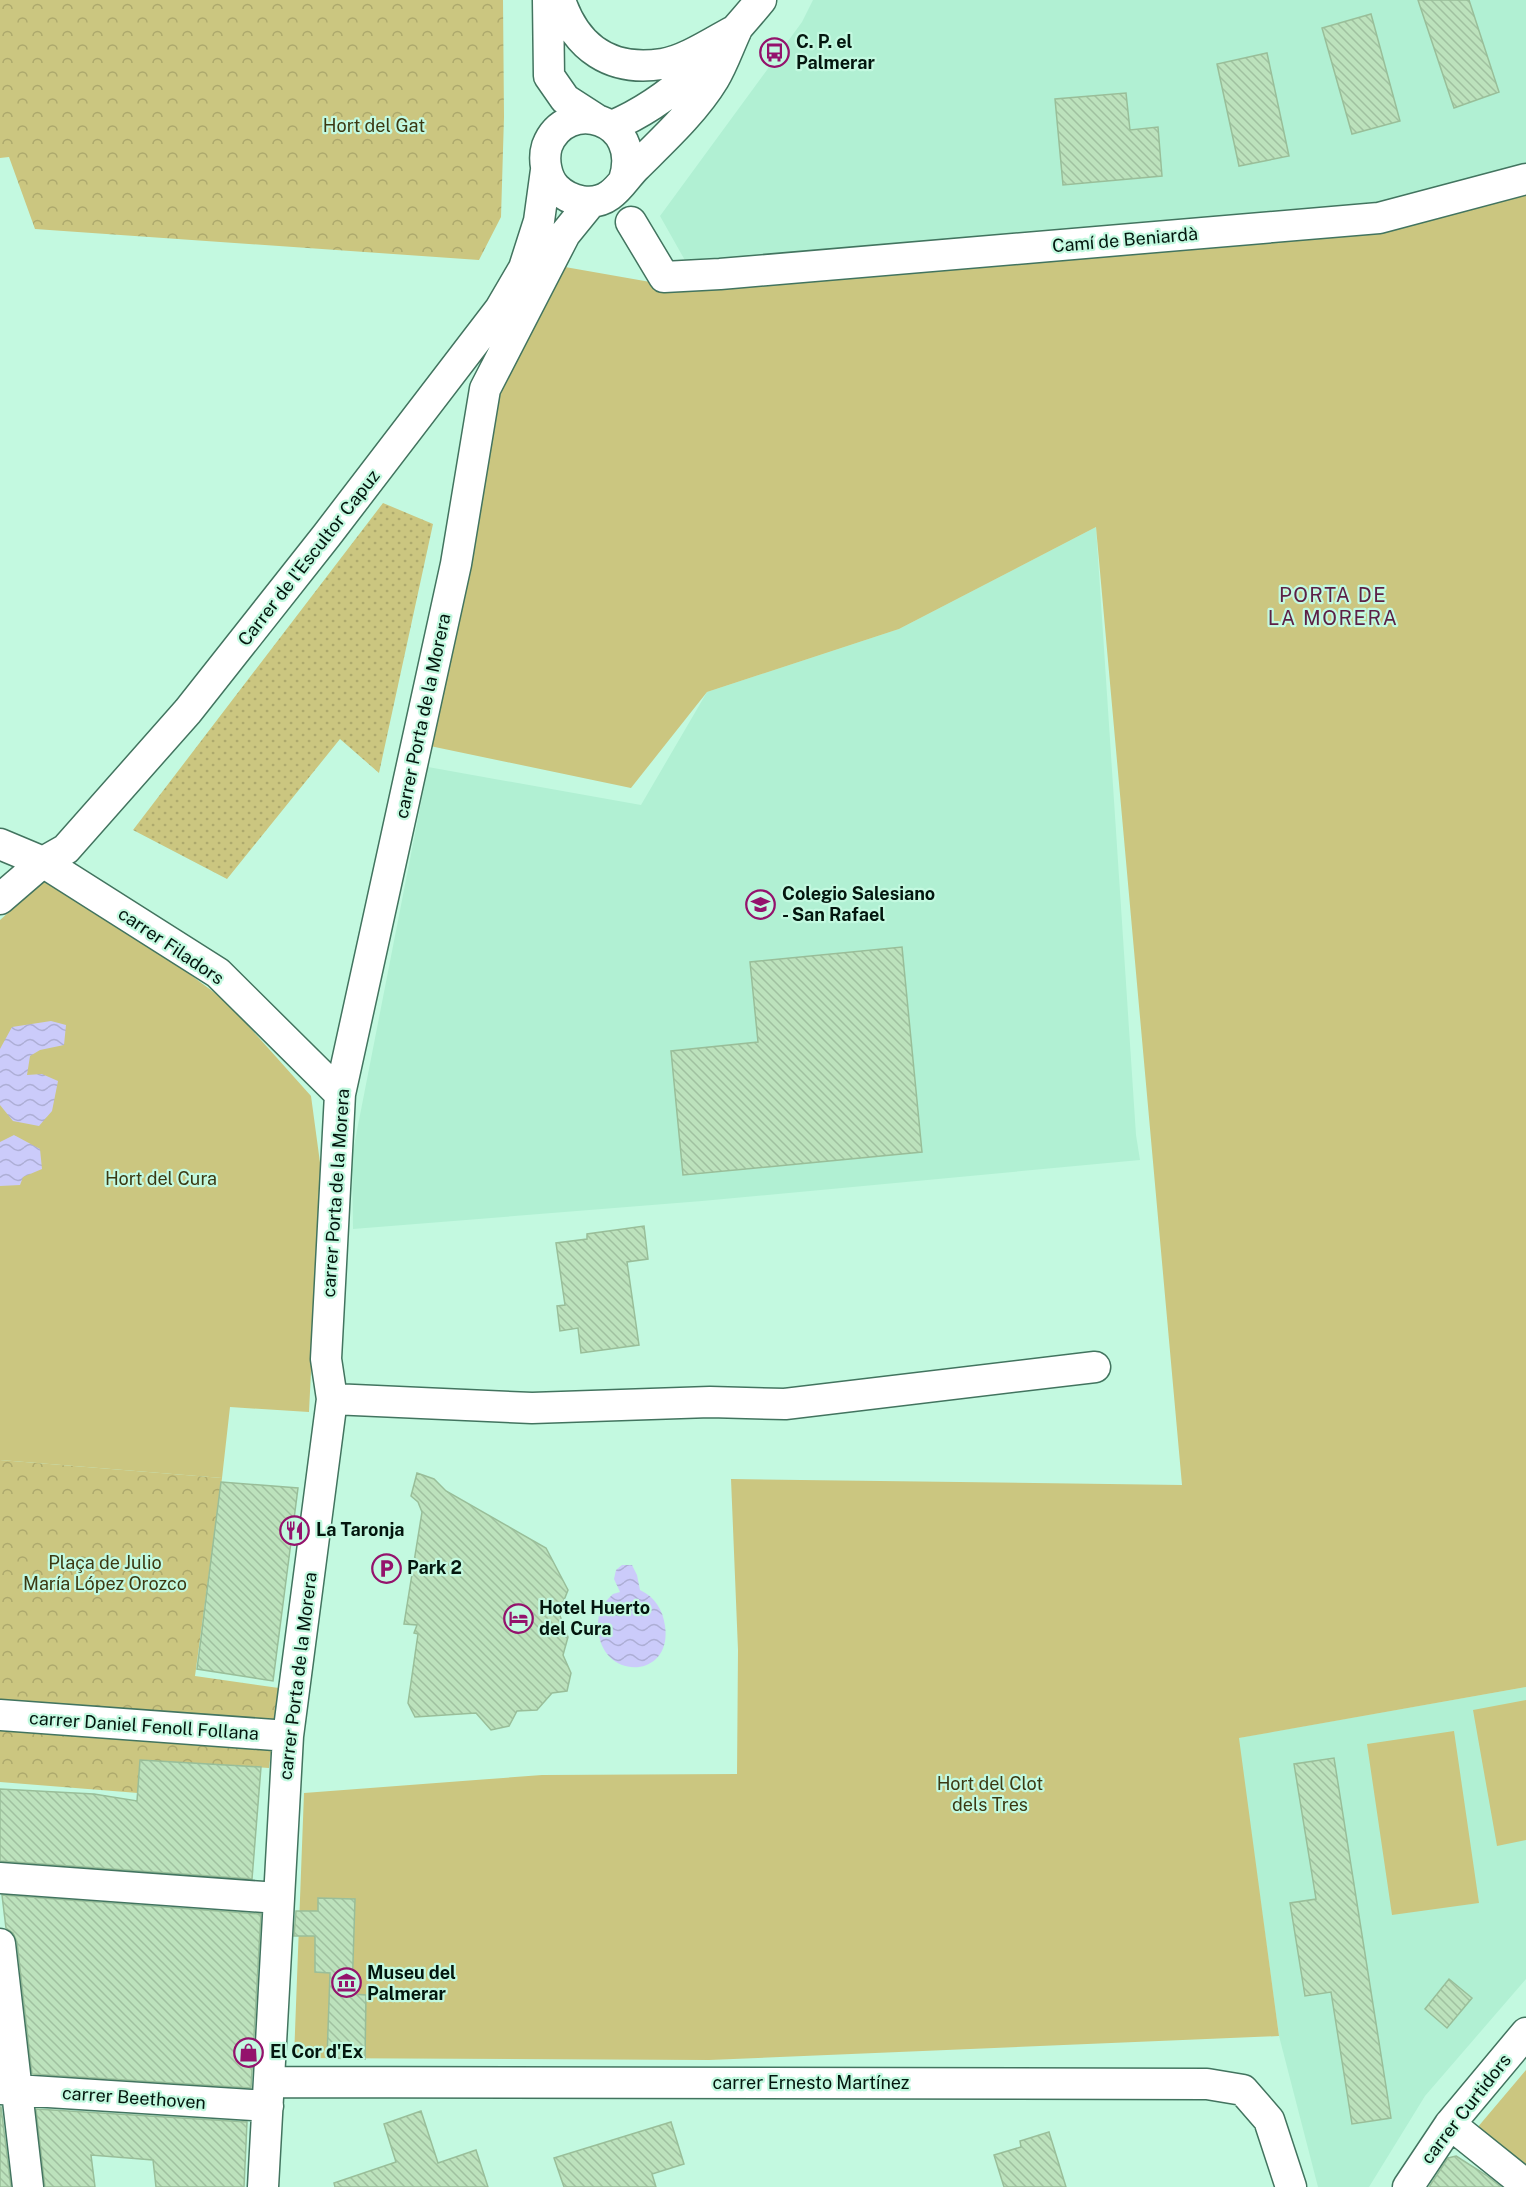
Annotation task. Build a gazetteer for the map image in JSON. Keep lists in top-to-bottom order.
{
  "streets": {
    "street": [
      "Camí de Beniardà",
      "Carrer de l'Escultor Capuz",
      "carrer Porta de la Morera",
      "carrer Filadors",
      "carrer Daniel Fenoll Follana",
      "carrer Ernesto Martínez",
      "carrer Beethoven",
      "carrer Curtidors"
    ]
  },
  "crossings": [
    ["Carrer de l'Escultor Capuz", "carrer Porta de la Morera"],
    ["Carrer de l'Escultor Capuz", "carrer Filadors"],
    ["carrer Porta de la Morera", "carrer Filadors"],
    ["carrer Porta de la Morera", "carrer Daniel Fenoll Follana"],
    ["carrer Porta de la Morera", "carrer Ernesto Martínez"],
    ["carrer Porta de la Morera", "carrer Beethoven"],
    ["carrer Ernesto Martínez", "carrer Beethoven"]
  ],
  "districts": ["PORTA DE LA MORERA"],
  "parks": [
    "Hort del Gat",
    "Hort del Cura",
    "Plaça de Julio María López Orozco",
    "Hort del Clot dels Tres"
  ],
  "places": {
    "bus stop": ["C. P. el Palmerar"],
    "school or university": ["Colegio Salesiano - San Rafael"],
    "restaurant": ["La Taronja"],
    "parking": ["Park 2"],
    "hotel": ["Hotel Huerto del Cura"],
    "museum": ["Museu del Palmerar"],
    "shop": ["El Cor d'Ex"]
  }
}
